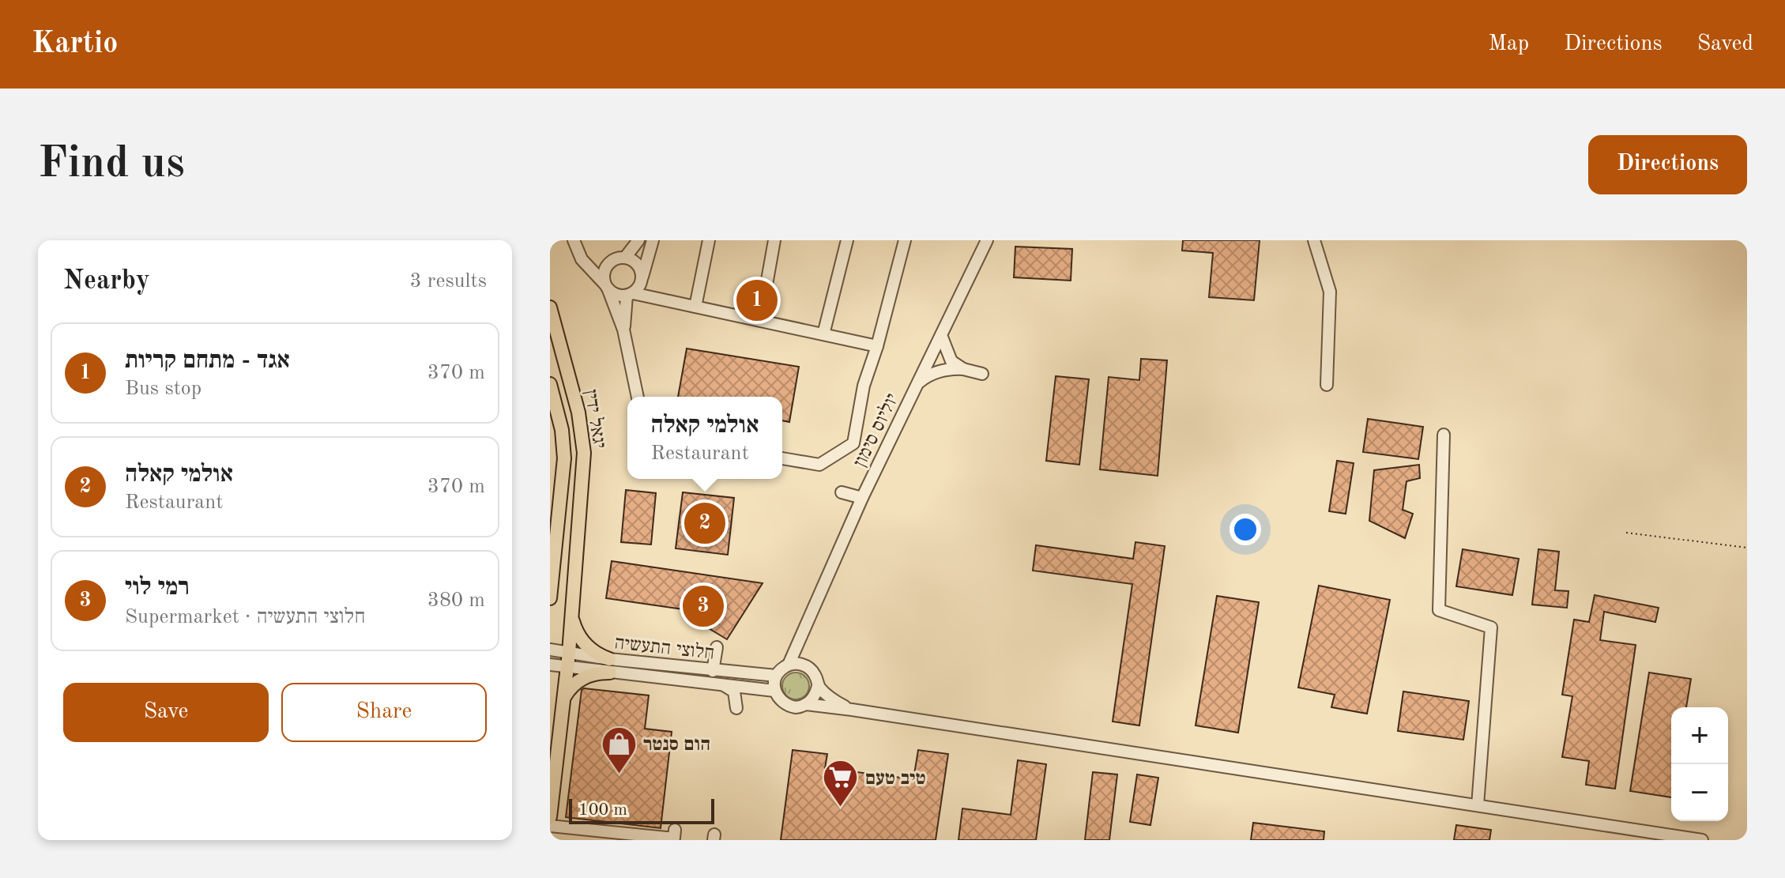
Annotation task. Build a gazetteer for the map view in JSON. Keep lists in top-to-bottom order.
{
  "streets": {
    "main road": ["יגאל ידין"],
    "street": ["יוליוס סימון", "חלוצי התעשיה"]
  },
  "crossings": [
    ["יגאל ידין", "חלוצי התעשיה"],
    ["יוליוס סימון", "חלוצי התעשיה"]
  ],
  "places": {
    "shop": ["הום סנטר"],
    "supermarket": ["טיב טעם"]
  },
  "scale_bar": "100 m",
  "page": {
    "header": "Kartio",
    "nav": ["Map", "Directions", "Saved"],
    "buttons": [
      "Directions",
      ["Save", "Share"]
    ],
    "title": "Find us",
    "heading": ["Nearby", "3 results"],
    "pins": ["1", "2", "3"],
    "list": [
      {
        "mark": "1",
        "name": "אגד - מתחם קריות",
        "note": "Bus stop",
        "value": "370 m"
      },
      {
        "mark": "2",
        "name": "אולמי קאלה",
        "note": "Restaurant",
        "value": "370 m"
      },
      {
        "mark": "3",
        "name": "רמי לוי",
        "note": "Supermarket · חלוצי התעשיה",
        "value": "380 m"
      }
    ],
    "popup": ["אולמי קאלה", "Restaurant"],
    "map_buttons": ["+", "−"],
    "scale": "100 m"
  }
}
